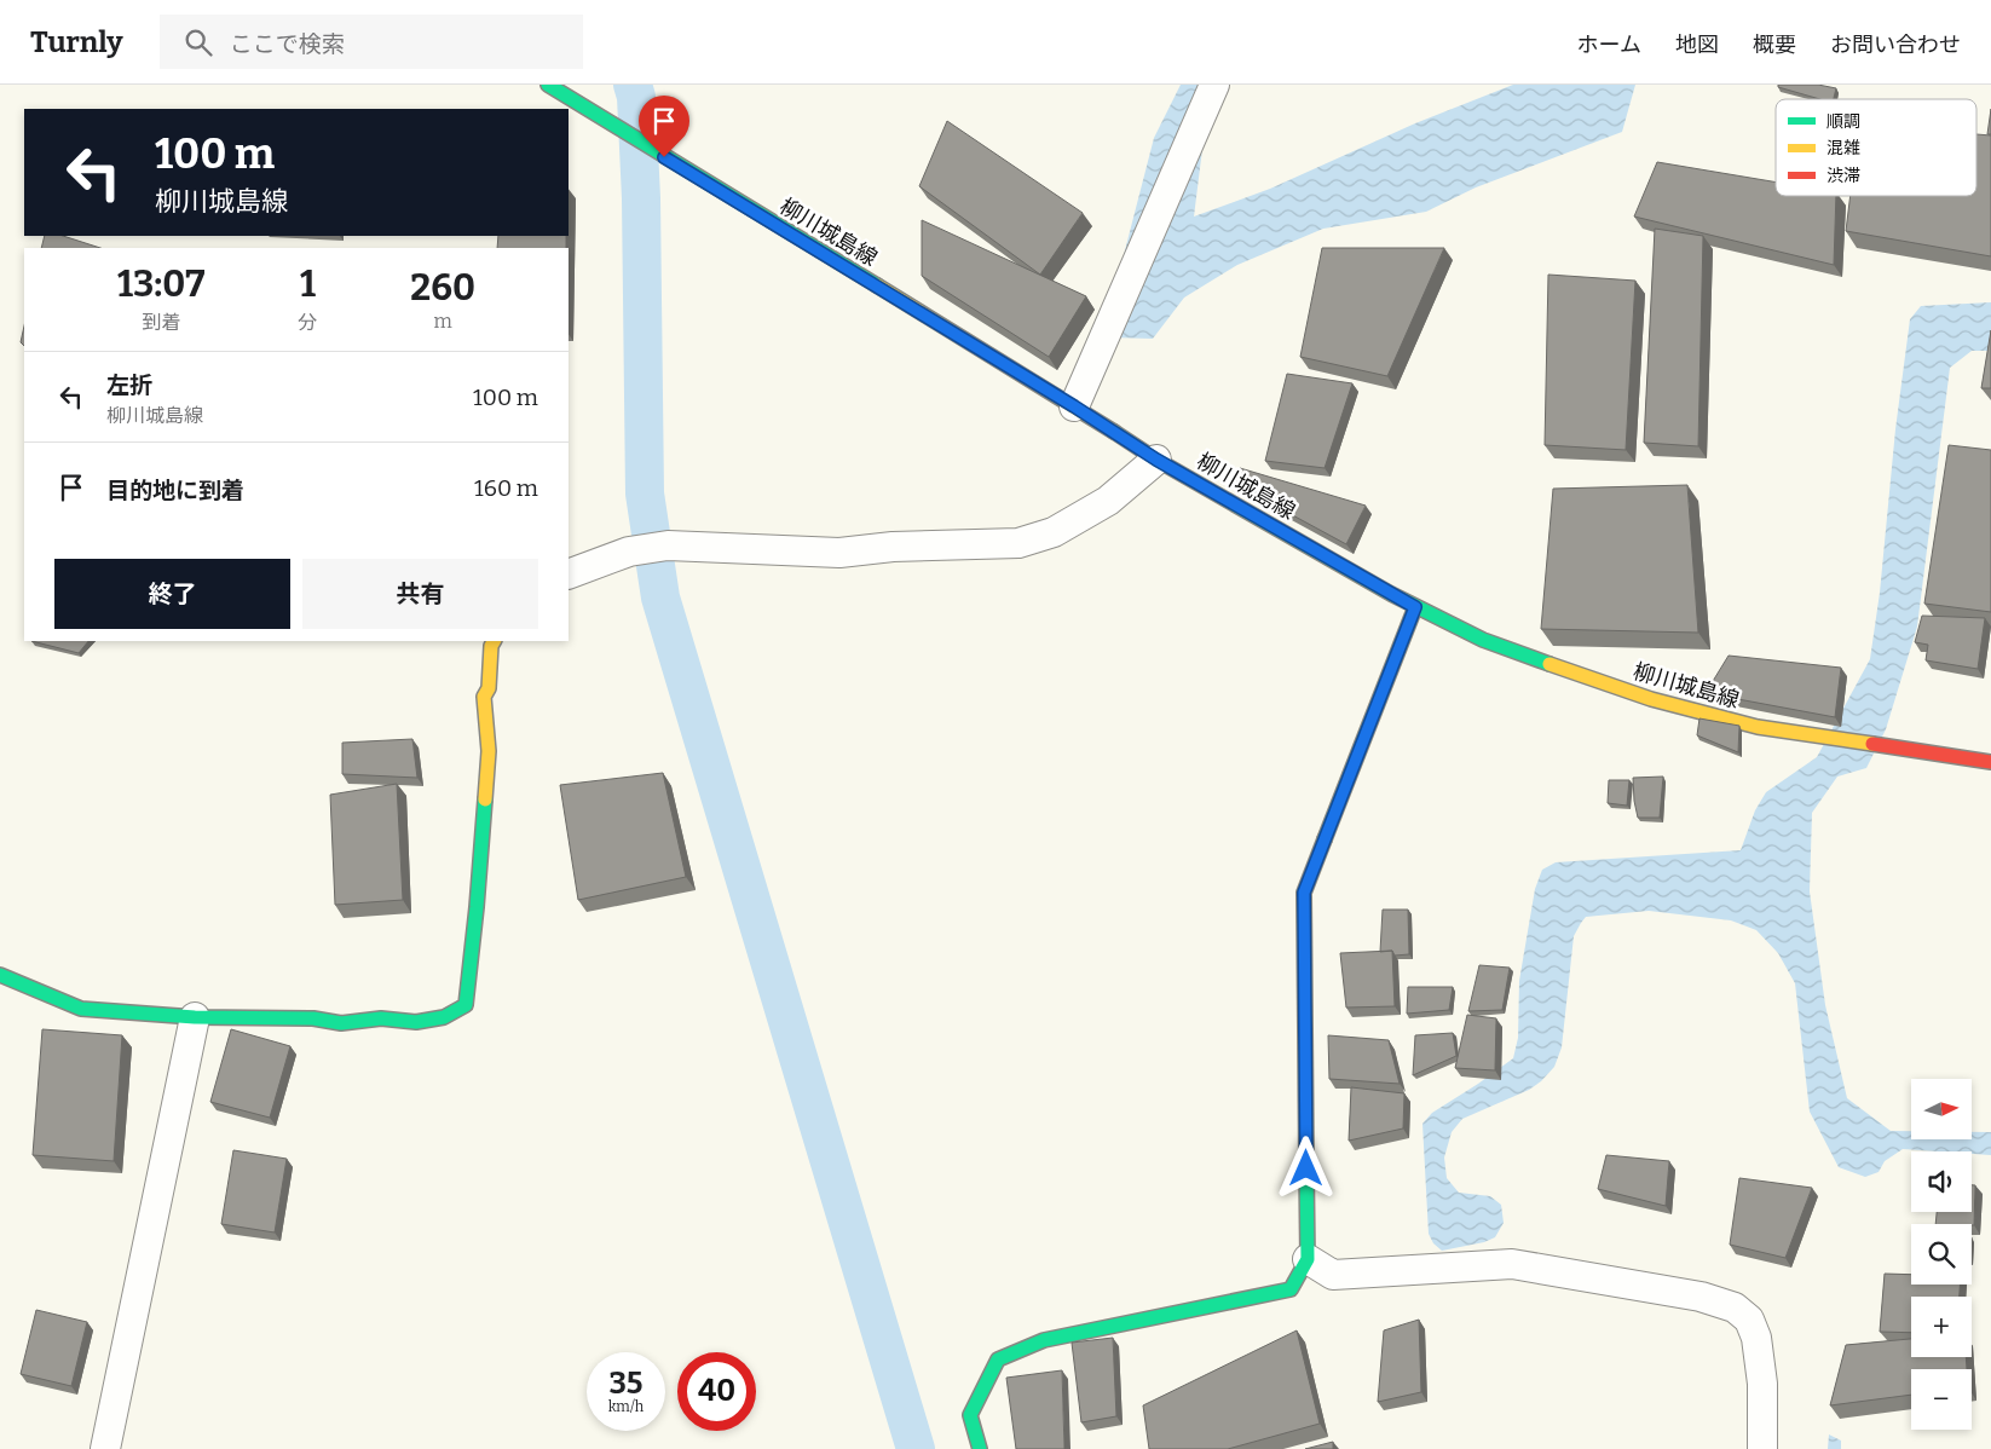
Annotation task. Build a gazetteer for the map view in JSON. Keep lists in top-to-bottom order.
{
  "streets": {
    "street": ["柳川城島線"]
  },
  "legend": ["順調", "混雑", "渋滞"],
  "north": "right",
  "page": {
    "header": "Turnly",
    "search": "ここで検索",
    "nav": [
      "ホーム",
      "地図",
      "概要",
      "お問い合わせ"
    ],
    "turn": ["100 m", "柳川城島線"],
    "eta": [
      "13:07",
      "到着",
      "1",
      "分",
      "260",
      "m"
    ],
    "list": [
      {
        "name": "左折",
        "note": "柳川城島線",
        "value": "100 m"
      },
      {
        "name": "目的地に到着",
        "value": "160 m"
      }
    ],
    "buttons": ["終了", "共有"],
    "map_buttons": ["+", "−"],
    "speed": "35 km/h",
    "limit": "40"
  }
}
